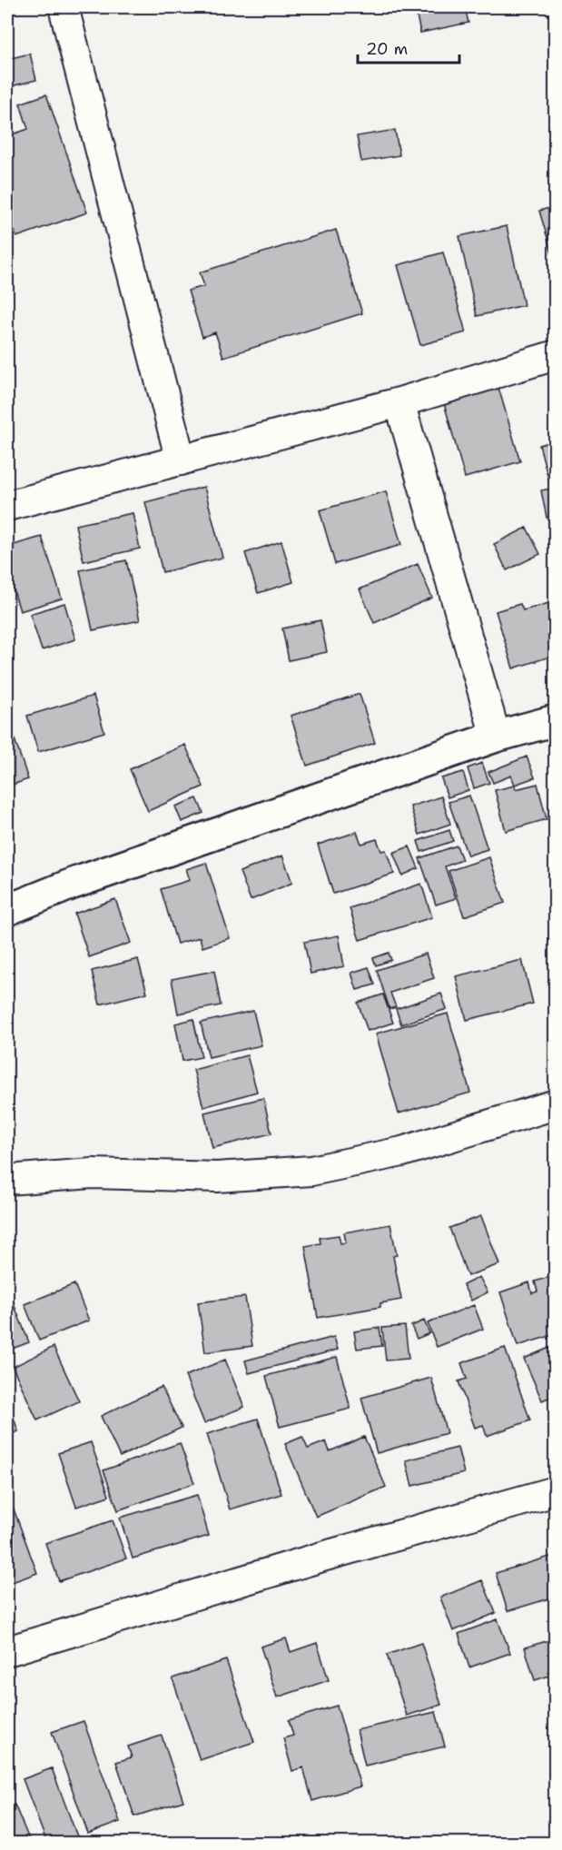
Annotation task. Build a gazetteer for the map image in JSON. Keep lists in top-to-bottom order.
{
  "scale_bar": "20 m"
}
